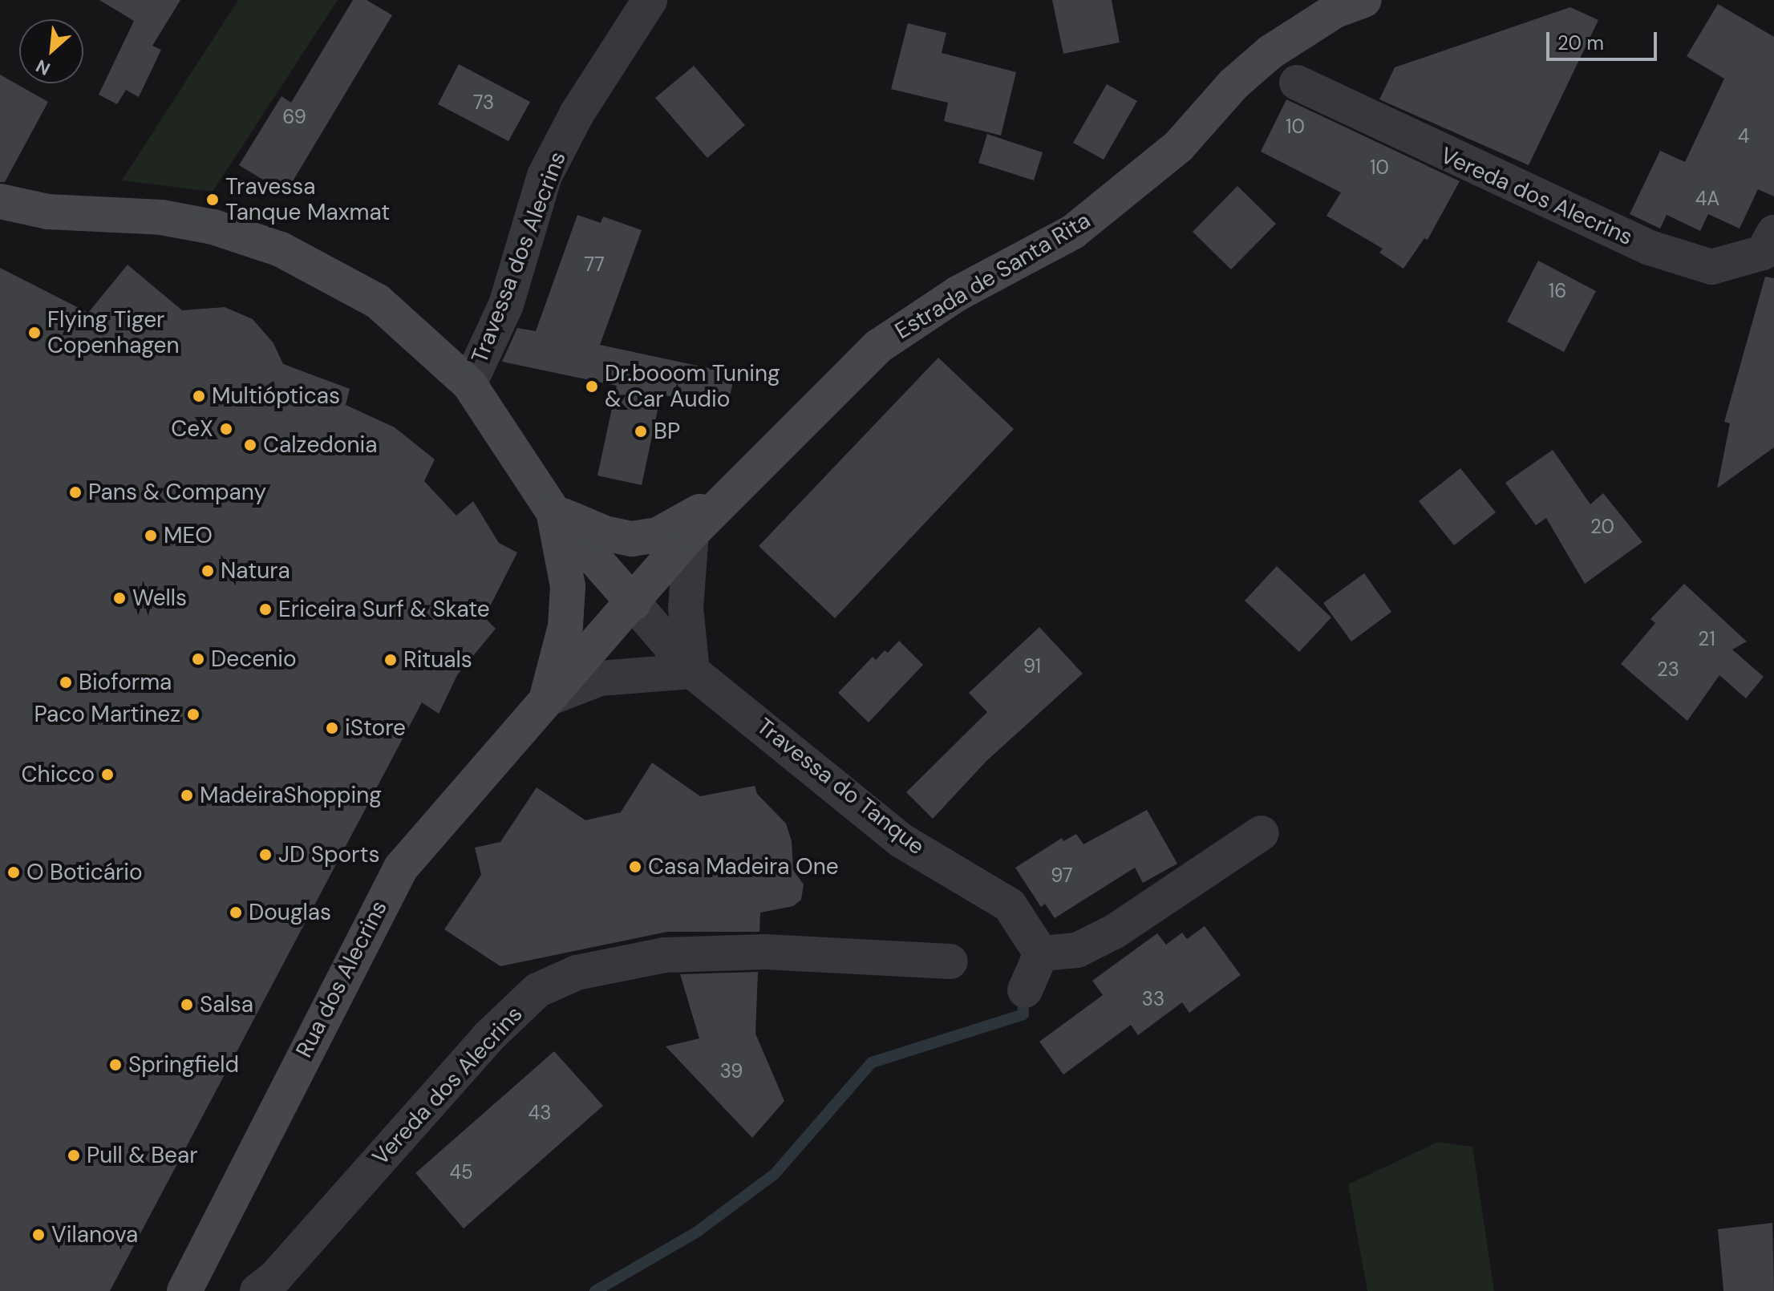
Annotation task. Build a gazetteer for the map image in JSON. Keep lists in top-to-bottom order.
{
  "streets": {
    "street": [
      "Vereda dos Alecrins",
      "Travessa dos Alecrins",
      "Estrada de Santa Rita",
      "Travessa do Tanque",
      "Rua dos Alecrins"
    ]
  },
  "crossings": [
    ["Travessa dos Alecrins", "Travessa do Tanque"],
    ["Estrada de Santa Rita", "Travessa do Tanque"],
    ["Estrada de Santa Rita", "Rua dos Alecrins"],
    ["Travessa do Tanque", "Rua dos Alecrins"]
  ],
  "places": [
    "Travessa Tanque Maxmat",
    "Flying Tiger Copenhagen",
    "Dr.booom Tuning & Car Audio",
    "Multiópticas",
    "CeX",
    "BP",
    "Calzedonia",
    "Pans & Company",
    "MEO",
    "Natura",
    "Wells",
    "Ericeira Surf & Skate",
    "Decenio",
    "Rituals",
    "Bioforma",
    "Paco Martinez",
    "iStore",
    "Chicco",
    "MadeiraShopping",
    "JD Sports",
    "Casa Madeira One",
    "O Boticário",
    "Douglas",
    "Salsa",
    "Springfield",
    "Pull & Bear",
    "Vilanova"
  ],
  "house_numbers": [
    "73",
    "69",
    "10",
    "4",
    "10",
    "4A",
    "77",
    "16",
    "20",
    "21",
    "91",
    "23",
    "97",
    "33",
    "39",
    "43",
    "45"
  ],
  "scale_bar": "20 m",
  "north": "bottom left"
}
